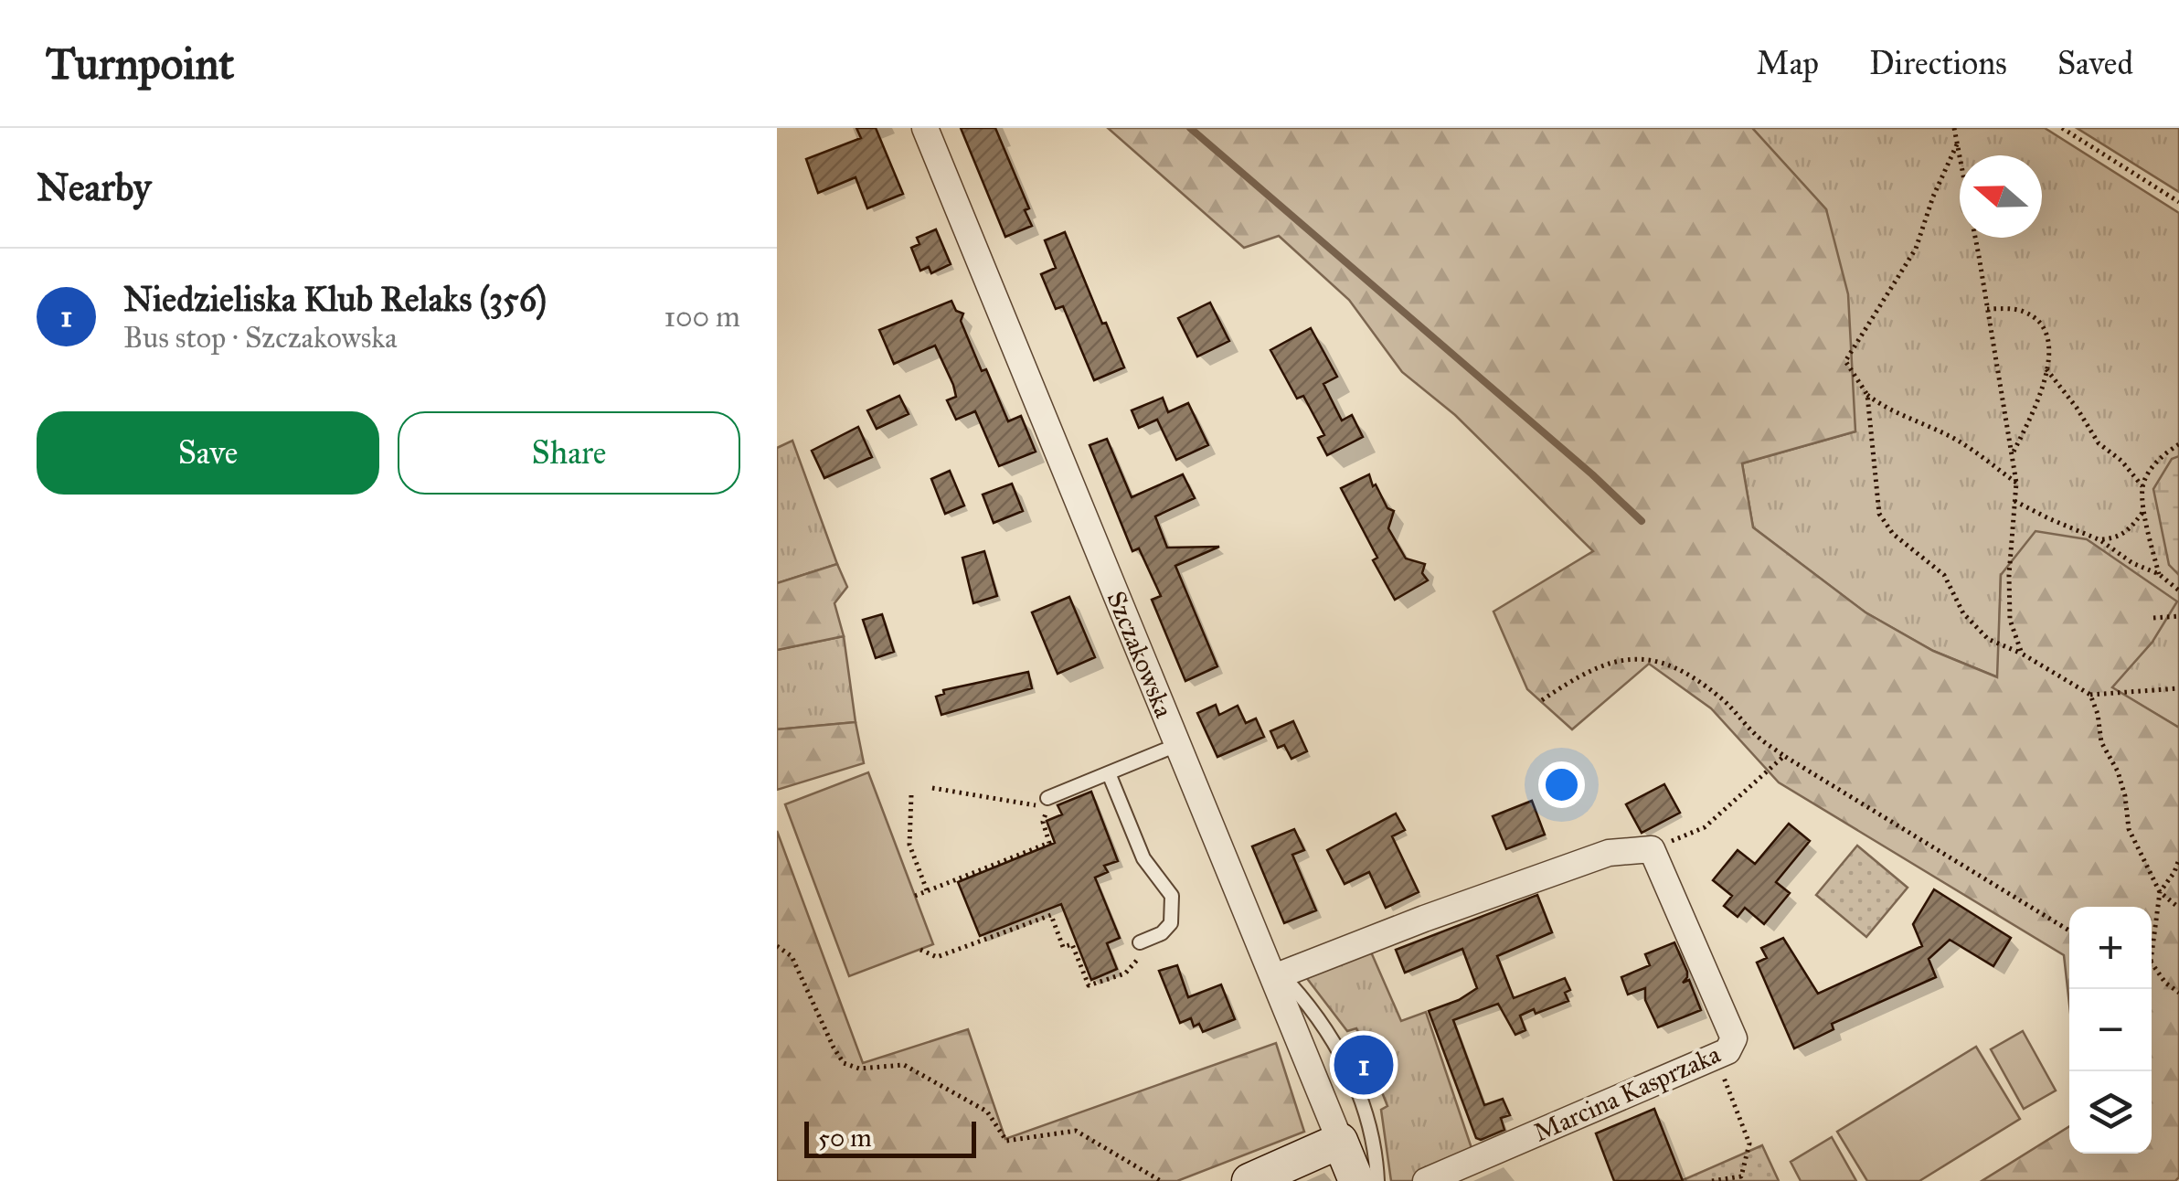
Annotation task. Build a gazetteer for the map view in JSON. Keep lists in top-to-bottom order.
{
  "streets": {
    "street": ["Szczakowska", "Marcina Kasprzaka"]
  },
  "scale_bar": "50 m",
  "north": "left",
  "page": {
    "header": "Turnpoint",
    "nav": ["Map", "Directions", "Saved"],
    "heading": "Nearby",
    "list": [
      {
        "mark": "1",
        "name": "Niedzieliska Klub Relaks (356)",
        "note": "Bus stop · Szczakowska",
        "value": "100 m"
      }
    ],
    "buttons": ["Save", "Share"],
    "map_buttons": ["+", "−"],
    "pins": "1",
    "scale": "50 m"
  }
}
